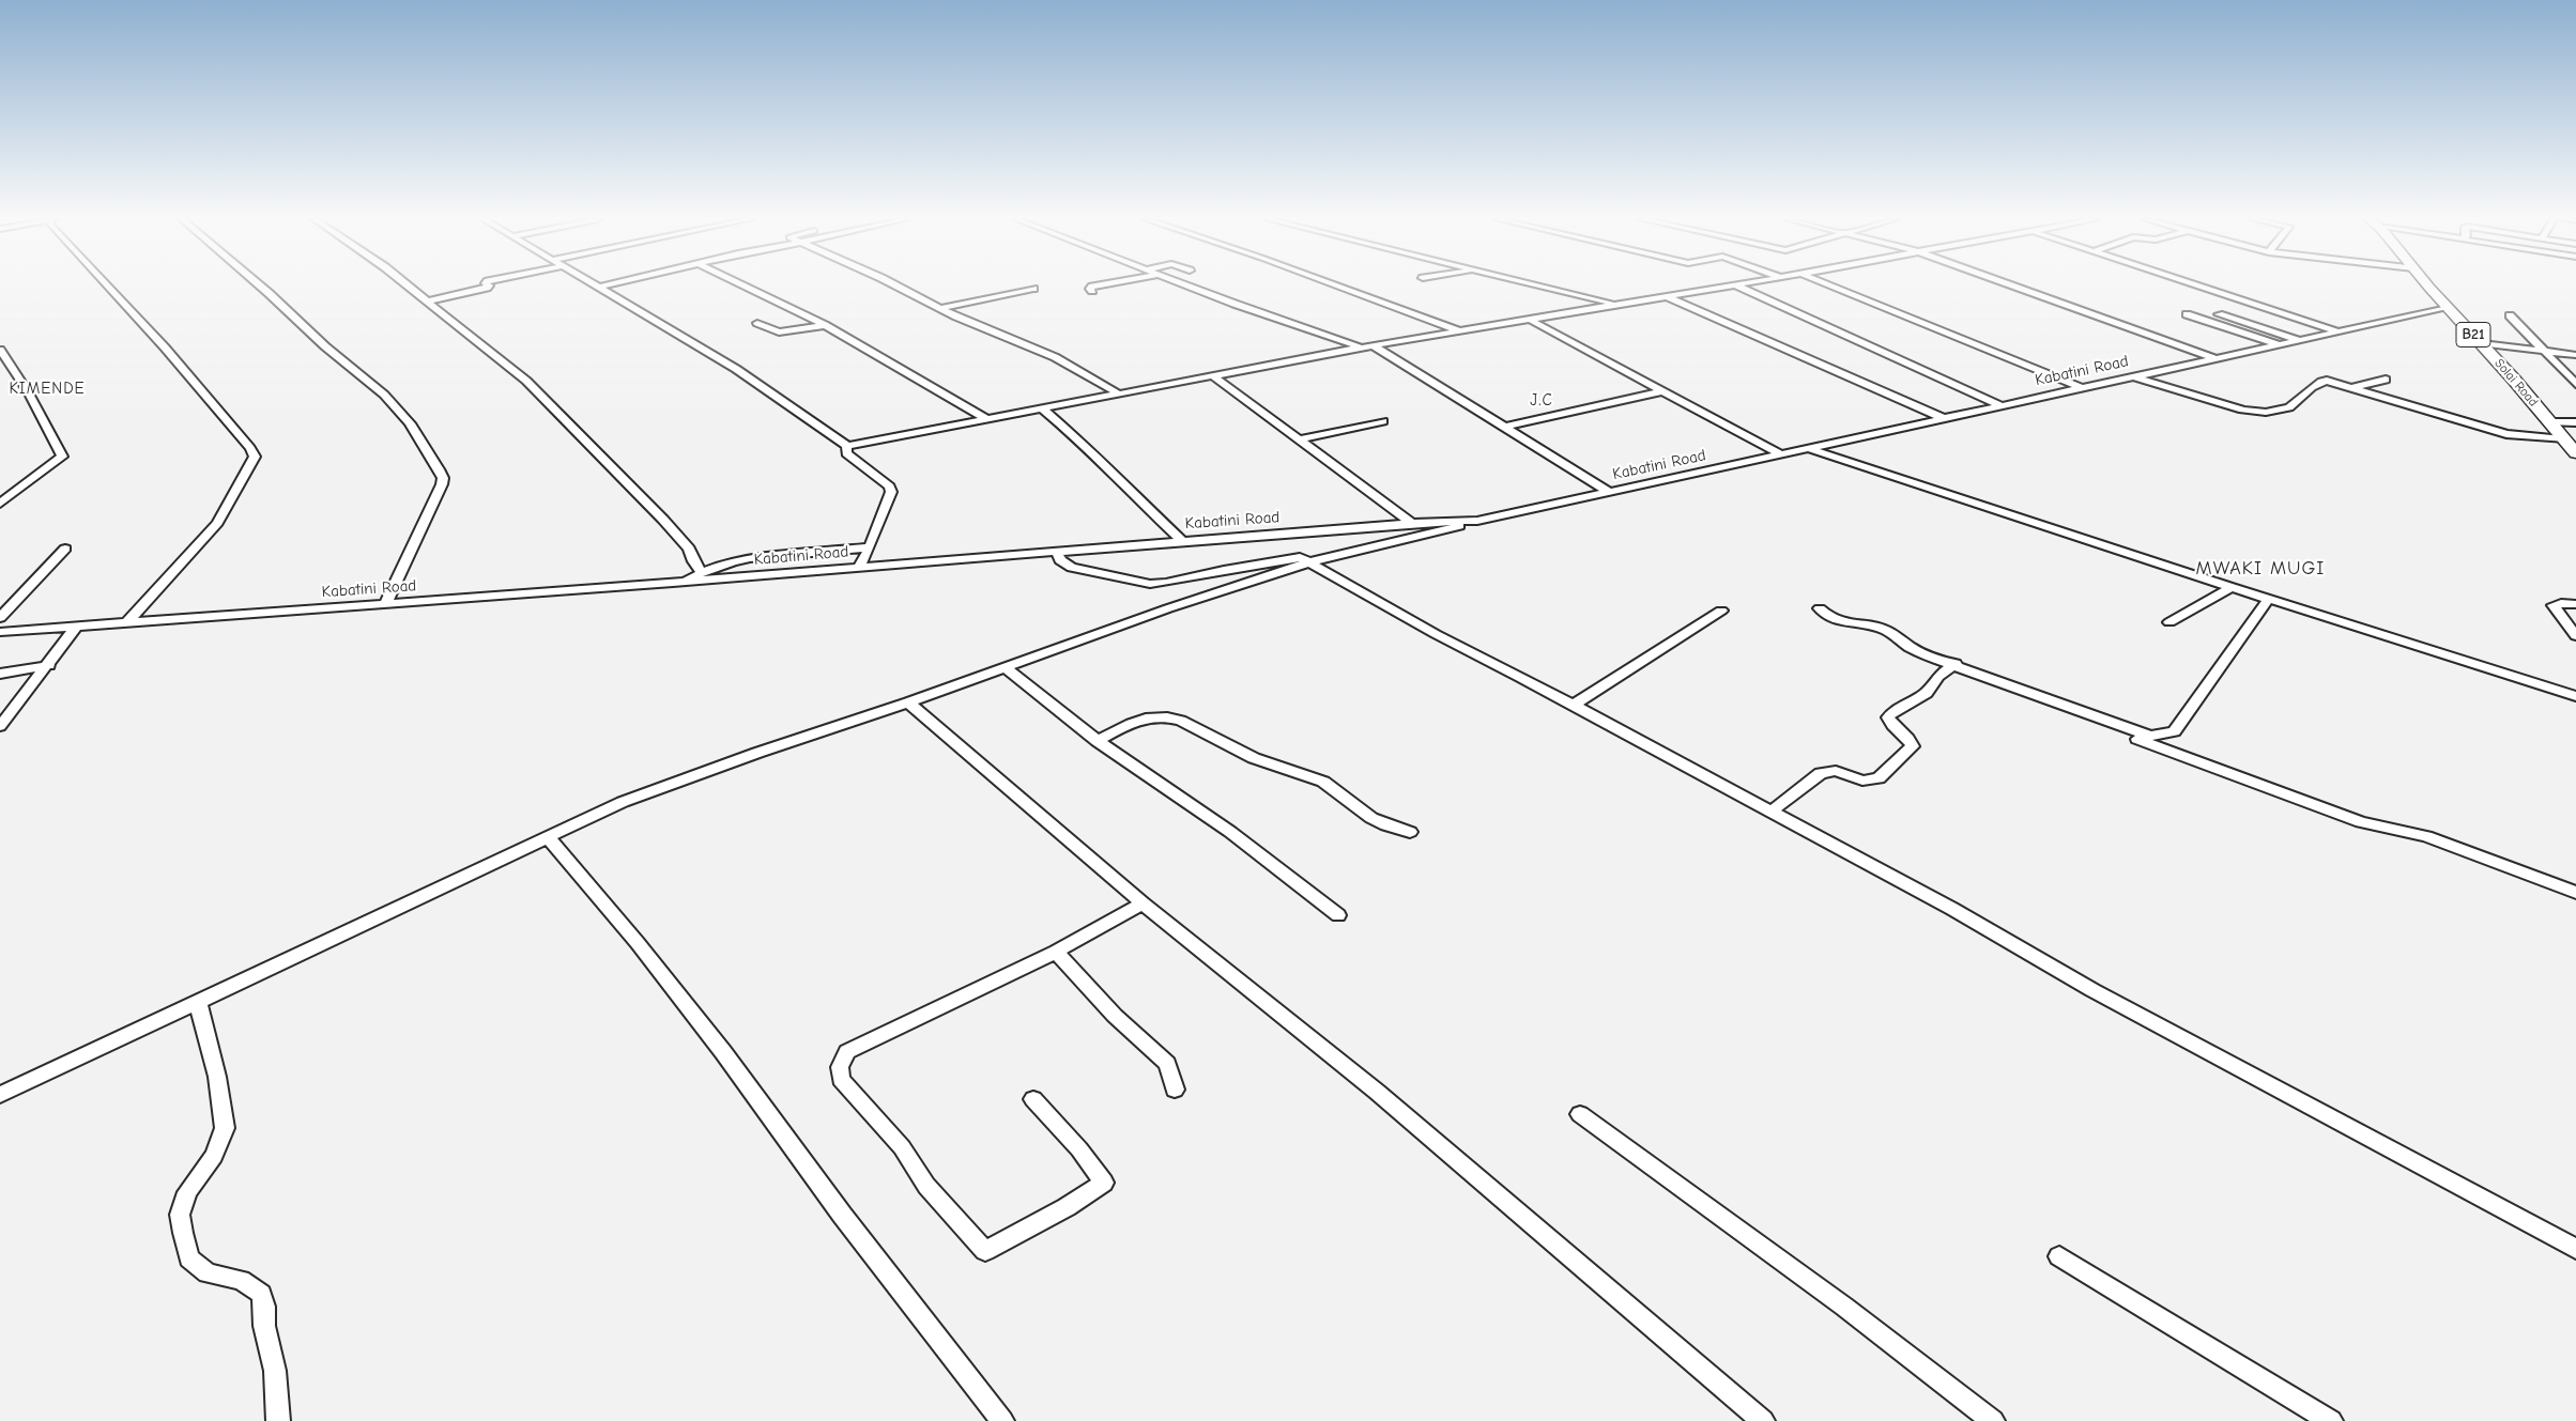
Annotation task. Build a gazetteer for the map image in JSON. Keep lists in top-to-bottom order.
{
  "streets": {
    "highway": ["B21", "Solai Road"],
    "street": ["Kabatini Road"]
  },
  "crossings": [
    ["Kabatini Road", "Solai Road"]
  ],
  "districts": ["KIMENDE", "J.C", "MWAKI MUGI"]
}
